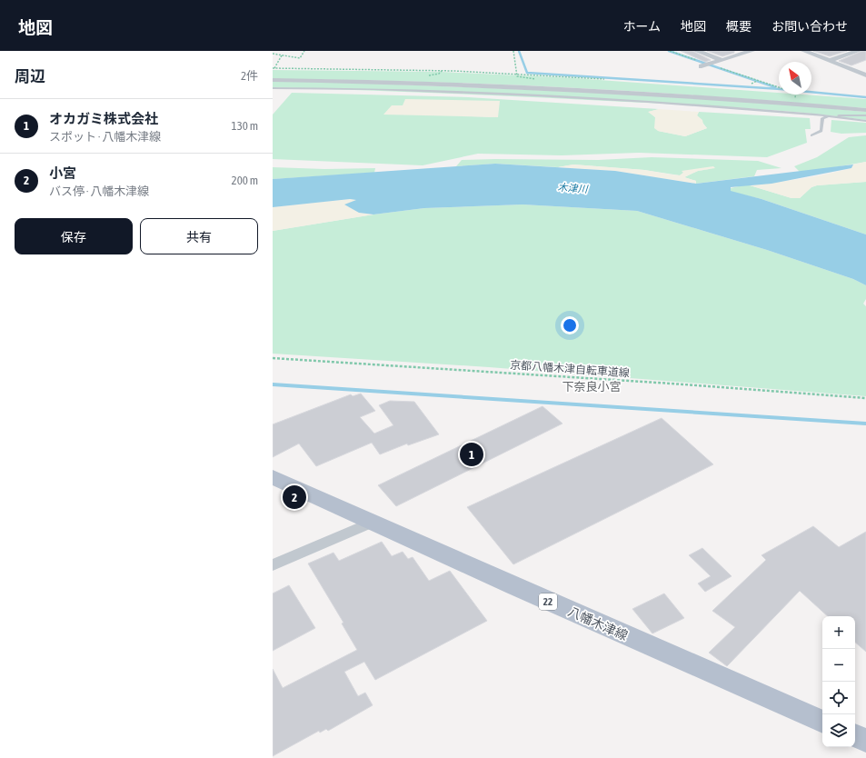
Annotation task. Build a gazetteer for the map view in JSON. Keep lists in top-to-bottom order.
{
  "streets": {
    "main road": ["22", "八幡木津線"],
    "path": ["京都八幡木津自転車道線"]
  },
  "districts": ["下奈良小宮"],
  "water": ["木津川"],
  "north": "top left",
  "page": {
    "header": "地図",
    "nav": [
      "ホーム",
      "地図",
      "概要",
      "お問い合わせ"
    ],
    "heading": ["周辺", "2件"],
    "list": [
      {
        "mark": "1",
        "name": "オカガミ株式会社",
        "note": "スポット · 八幡木津線",
        "value": "130 m"
      },
      {
        "mark": "2",
        "name": "小宮",
        "note": "バス停 · 八幡木津線",
        "value": "200 m"
      }
    ],
    "buttons": ["保存", "共有"],
    "pins": ["1", "2"],
    "map_buttons": ["+", "−"]
  }
}
